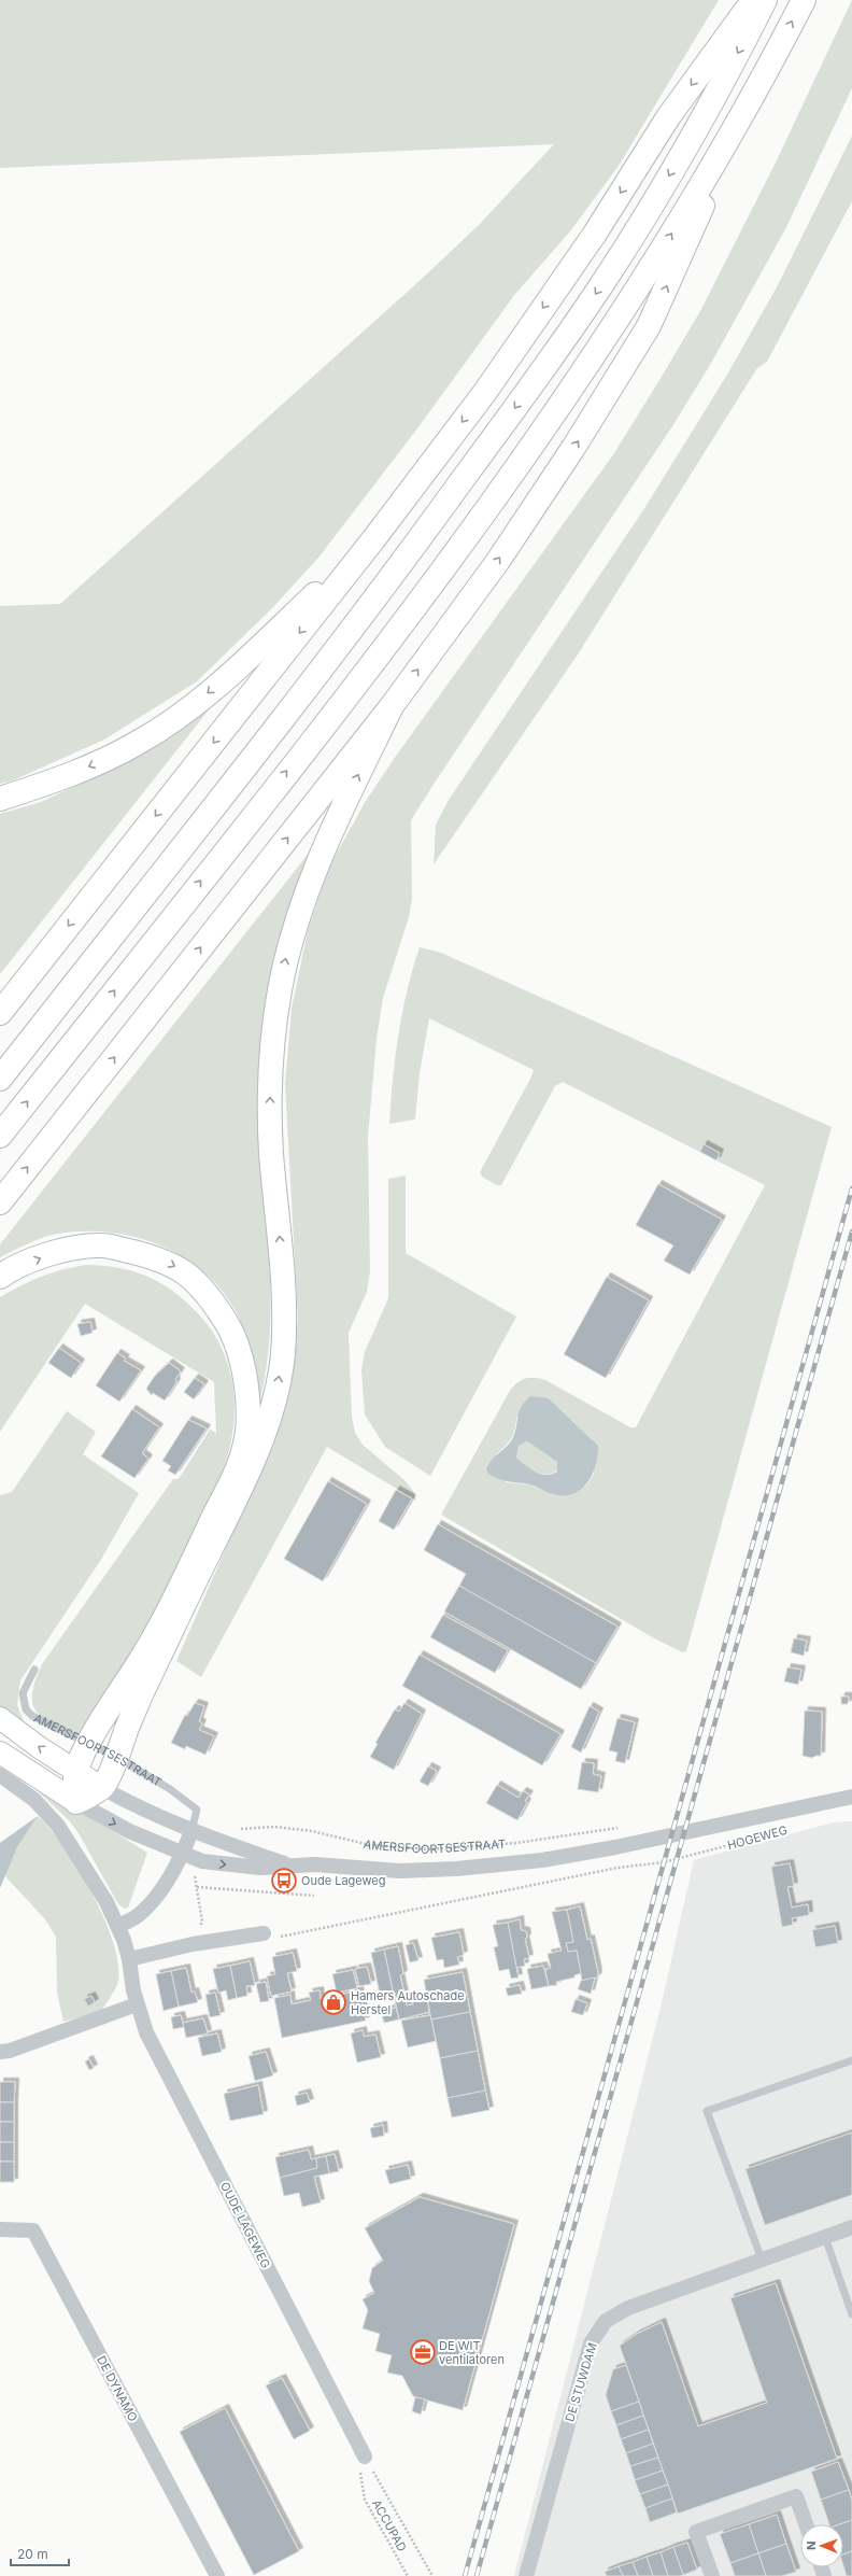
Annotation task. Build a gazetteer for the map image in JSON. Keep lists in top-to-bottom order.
{
  "streets": {
    "main road": ["AMERSFOORTSESTRAAT"],
    "street": [
      "HOGEWEG",
      "OUDE LAGEWEG",
      "DE STUWDAM",
      "DE DYNAMO"
    ],
    "path": ["ACCUPAD"]
  },
  "crossings": [
    ["AMERSFOORTSESTRAAT", "HOGEWEG"],
    ["OUDE LAGEWEG", "ACCUPAD"]
  ],
  "places": {
    "bus stop": ["Oude Lageweg"],
    "shop": ["Hamers Autoschade Herstel"],
    "office": ["DE WIT ventilatoren"]
  },
  "scale_bar": "20 m",
  "north": "left"
}
